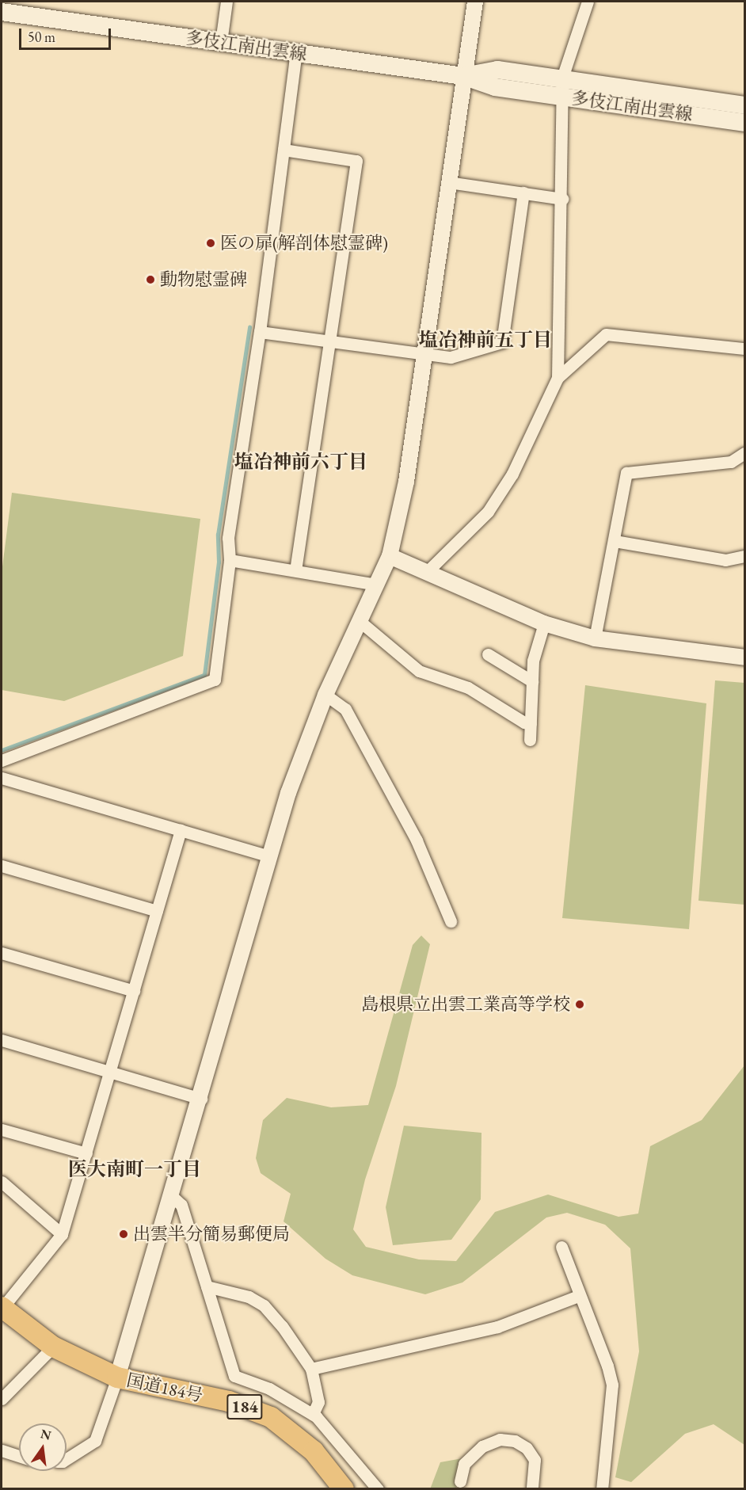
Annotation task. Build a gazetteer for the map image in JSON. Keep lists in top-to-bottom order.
{
  "streets": {
    "highway": ["国道184号", "184"],
    "main road": ["多伎江南出雲線"]
  },
  "districts": ["塩冶神前五丁目", "塩冶神前六丁目", "医大南町一丁目"],
  "places": [
    "医の扉(解剖体慰霊碑)",
    "動物慰霊碑",
    "島根県立出雲工業高等学校",
    "出雲半分簡易郵便局"
  ],
  "scale_bar": "50 m",
  "north": "top"
}
